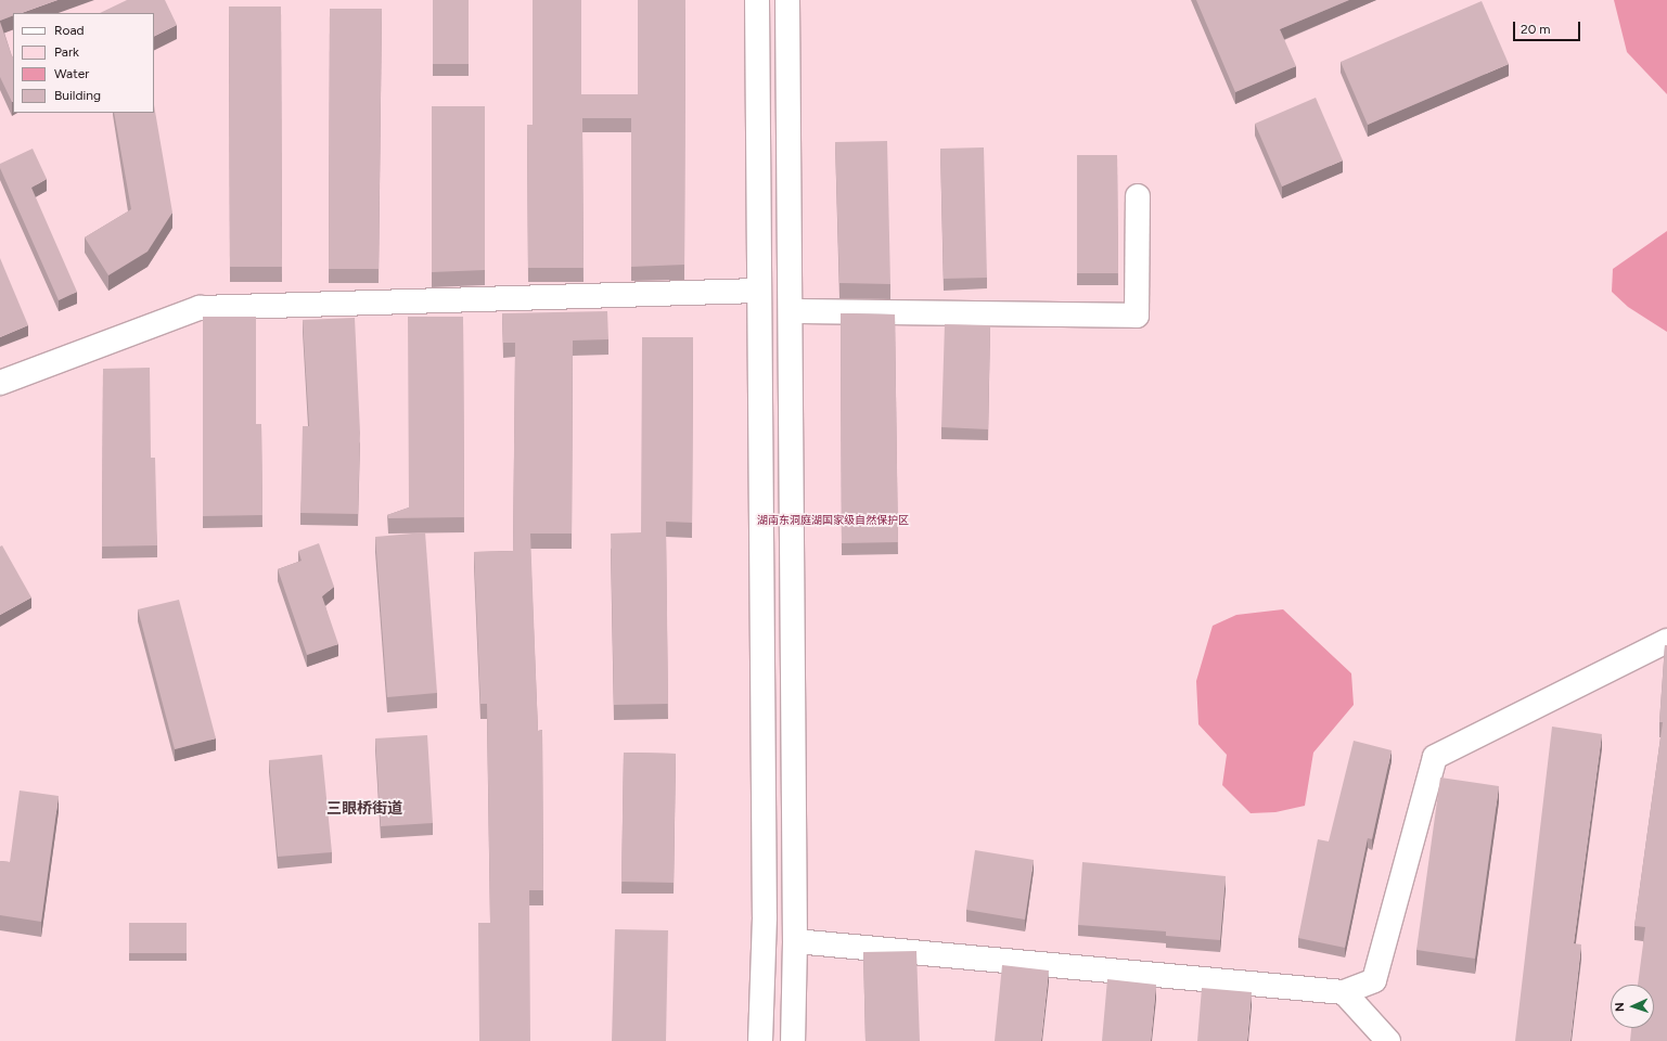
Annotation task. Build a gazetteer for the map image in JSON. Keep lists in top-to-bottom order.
{
  "districts": ["三眼桥街道"],
  "parks": ["湖南东洞庭湖国家级自然保护区"],
  "legend": [
    "Road",
    "Park",
    "Water",
    "Building"
  ],
  "scale_bar": "20 m",
  "north": "left"
}
